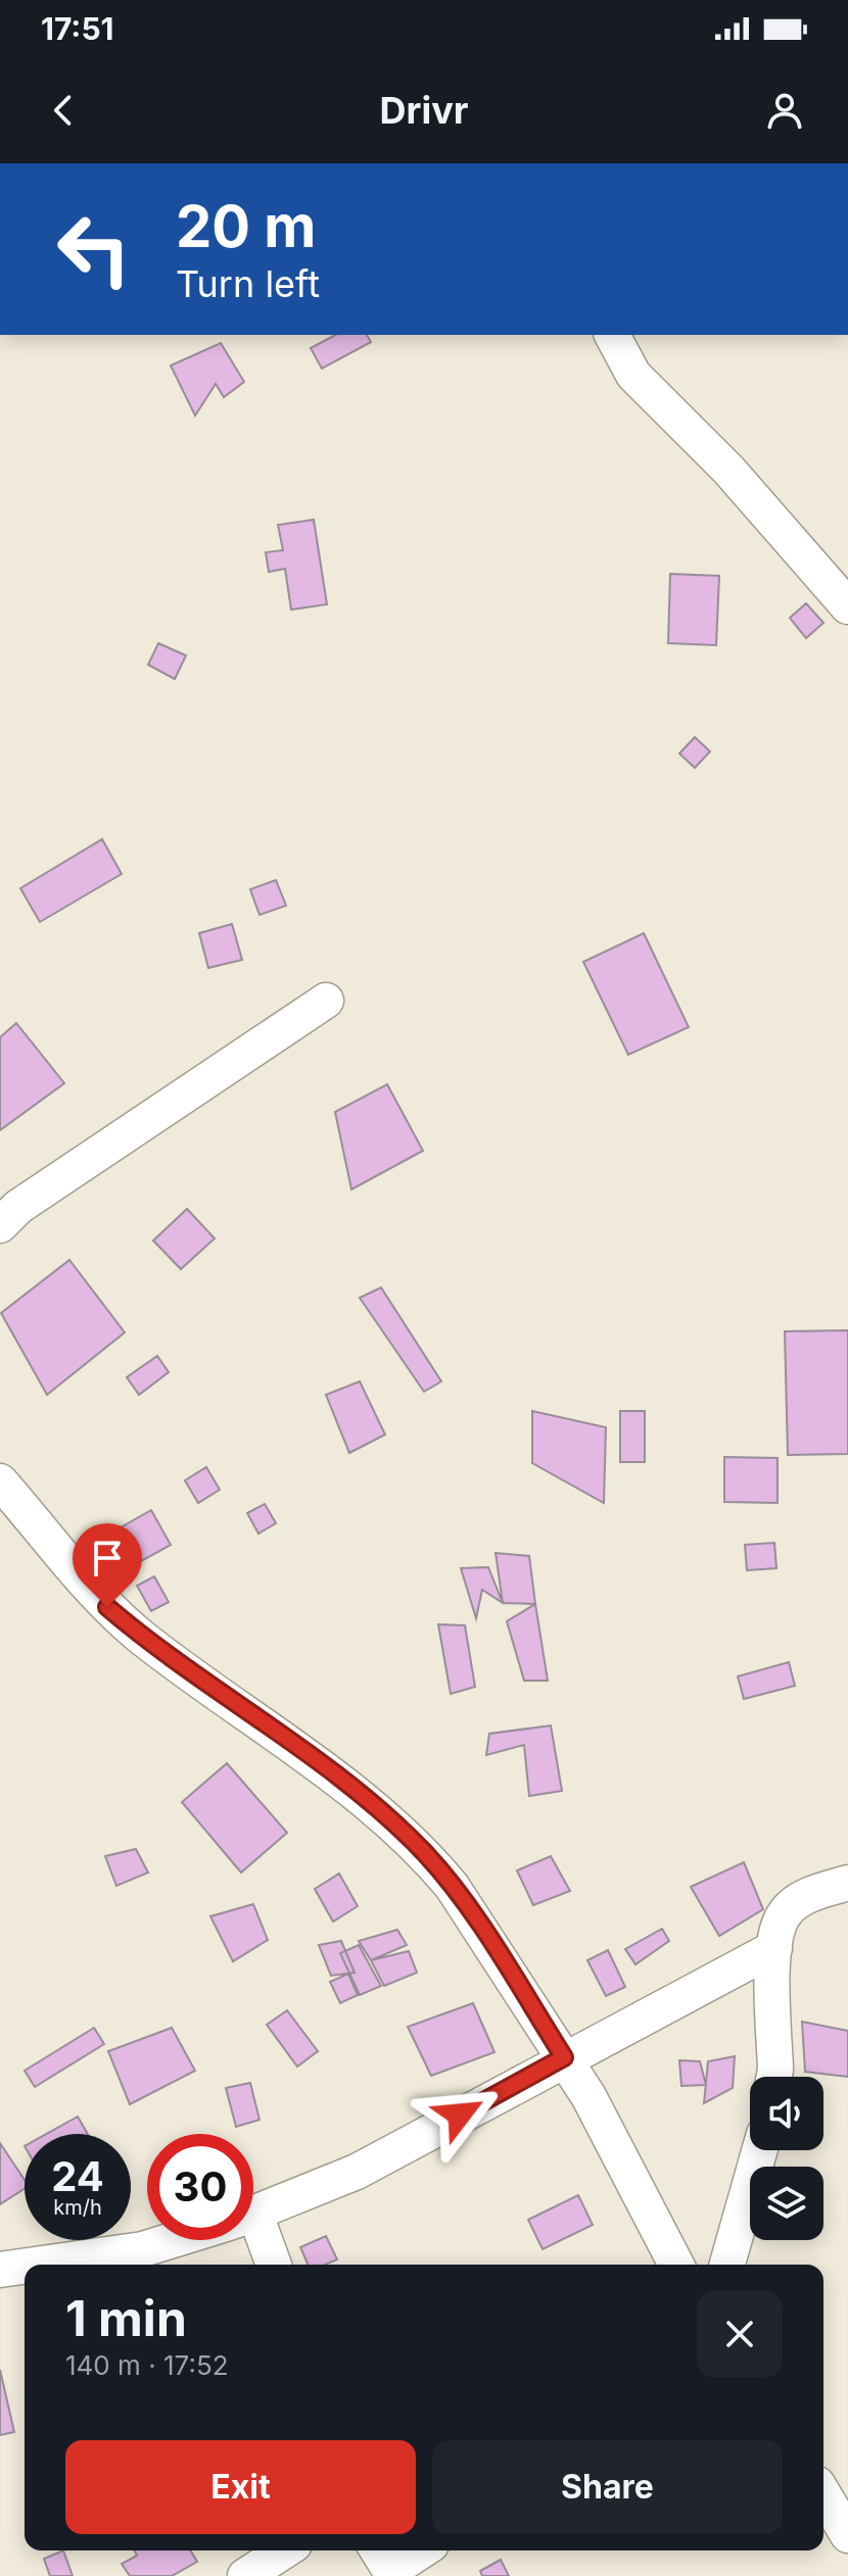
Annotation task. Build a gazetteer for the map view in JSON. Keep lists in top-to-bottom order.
{
  "page": {
    "status": "17:51",
    "header": "Drivr",
    "turn": ["20 m", "Turn left"],
    "speed": "24 km/h",
    "limit": "30",
    "heading": ["1 min", "140 m · 17:52"],
    "buttons": ["Exit", "Share"]
  }
}
